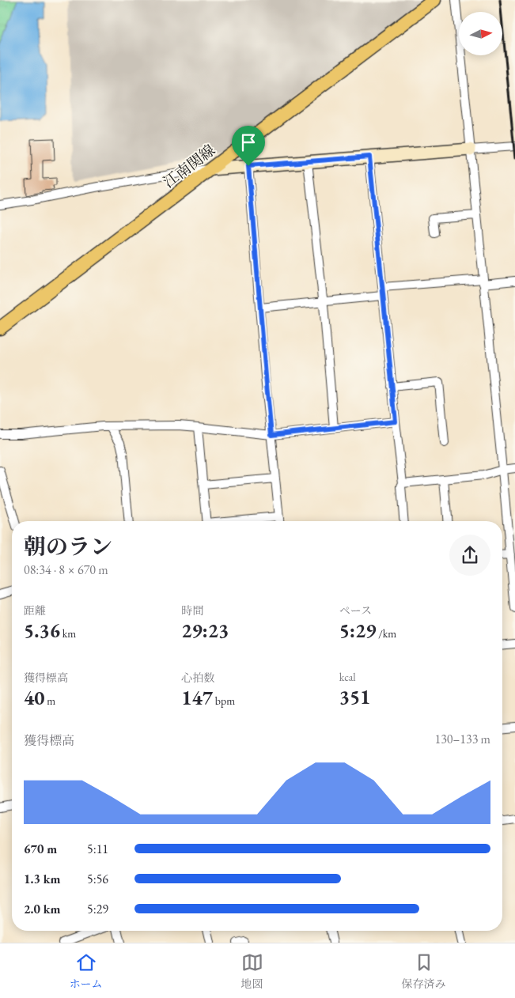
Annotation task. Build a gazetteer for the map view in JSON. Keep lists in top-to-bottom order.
{
  "streets": {
    "main road": ["江南関線"]
  },
  "north": "right",
  "page": {
    "heading": ["朝のラン", "08:34 · 8 × 670 m"],
    "stats": [
      ["距離", "5.36 km"],
      ["時間", "29:23"],
      ["ペース", "5:29 /km"],
      ["獲得標高", "40 m"],
      ["心拍数", "147 bpm"],
      ["kcal", "351"]
    ],
    "chart": ["獲得標高", "130–133 m"],
    "list": [
      {
        "name": "670 m",
        "note": "5:11"
      },
      {
        "name": "1.3 km",
        "note": "5:56"
      },
      {
        "name": "2.0 km",
        "note": "5:29"
      }
    ],
    "tabs": ["ホーム", "地図", "保存済み"]
  }
}
